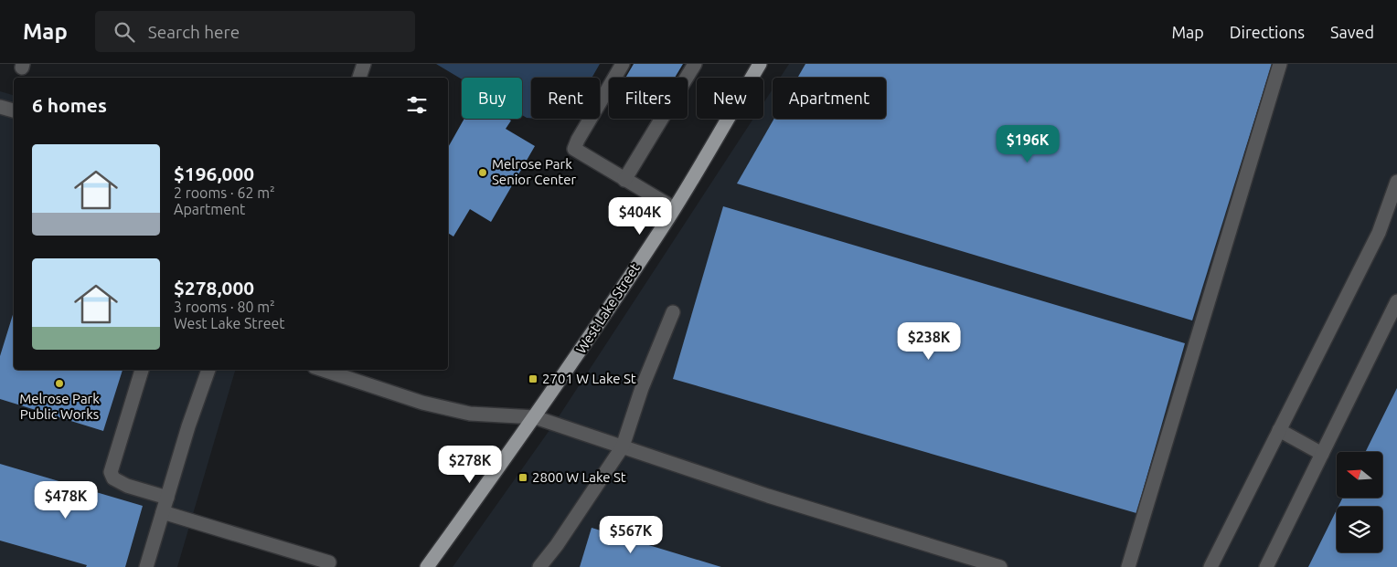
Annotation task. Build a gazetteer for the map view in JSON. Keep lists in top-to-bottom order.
{
  "streets": {
    "main road": ["West Lake Street"]
  },
  "places": {
    "other": ["Melrose Park Senior Center", "Melrose Park Public Works"],
    "transit": ["2701 W Lake St", "2800 W Lake St"]
  },
  "north": "left",
  "page": {
    "header": "Map",
    "search": "Search here",
    "nav": ["Map", "Directions", "Saved"],
    "chip": [
      "Buy",
      "Rent",
      "Filters",
      "New",
      "Apartment"
    ],
    "heading": "6 homes",
    "price": [
      "$196K",
      "$404K",
      "$238K",
      "$278K",
      "$478K",
      "$567K"
    ],
    "list": [
      {
        "name": "$196,000",
        "note": "2 rooms · 62 m² · Apartment"
      },
      {
        "name": "$278,000",
        "note": "3 rooms · 80 m² · West Lake Street"
      }
    ]
  }
}
